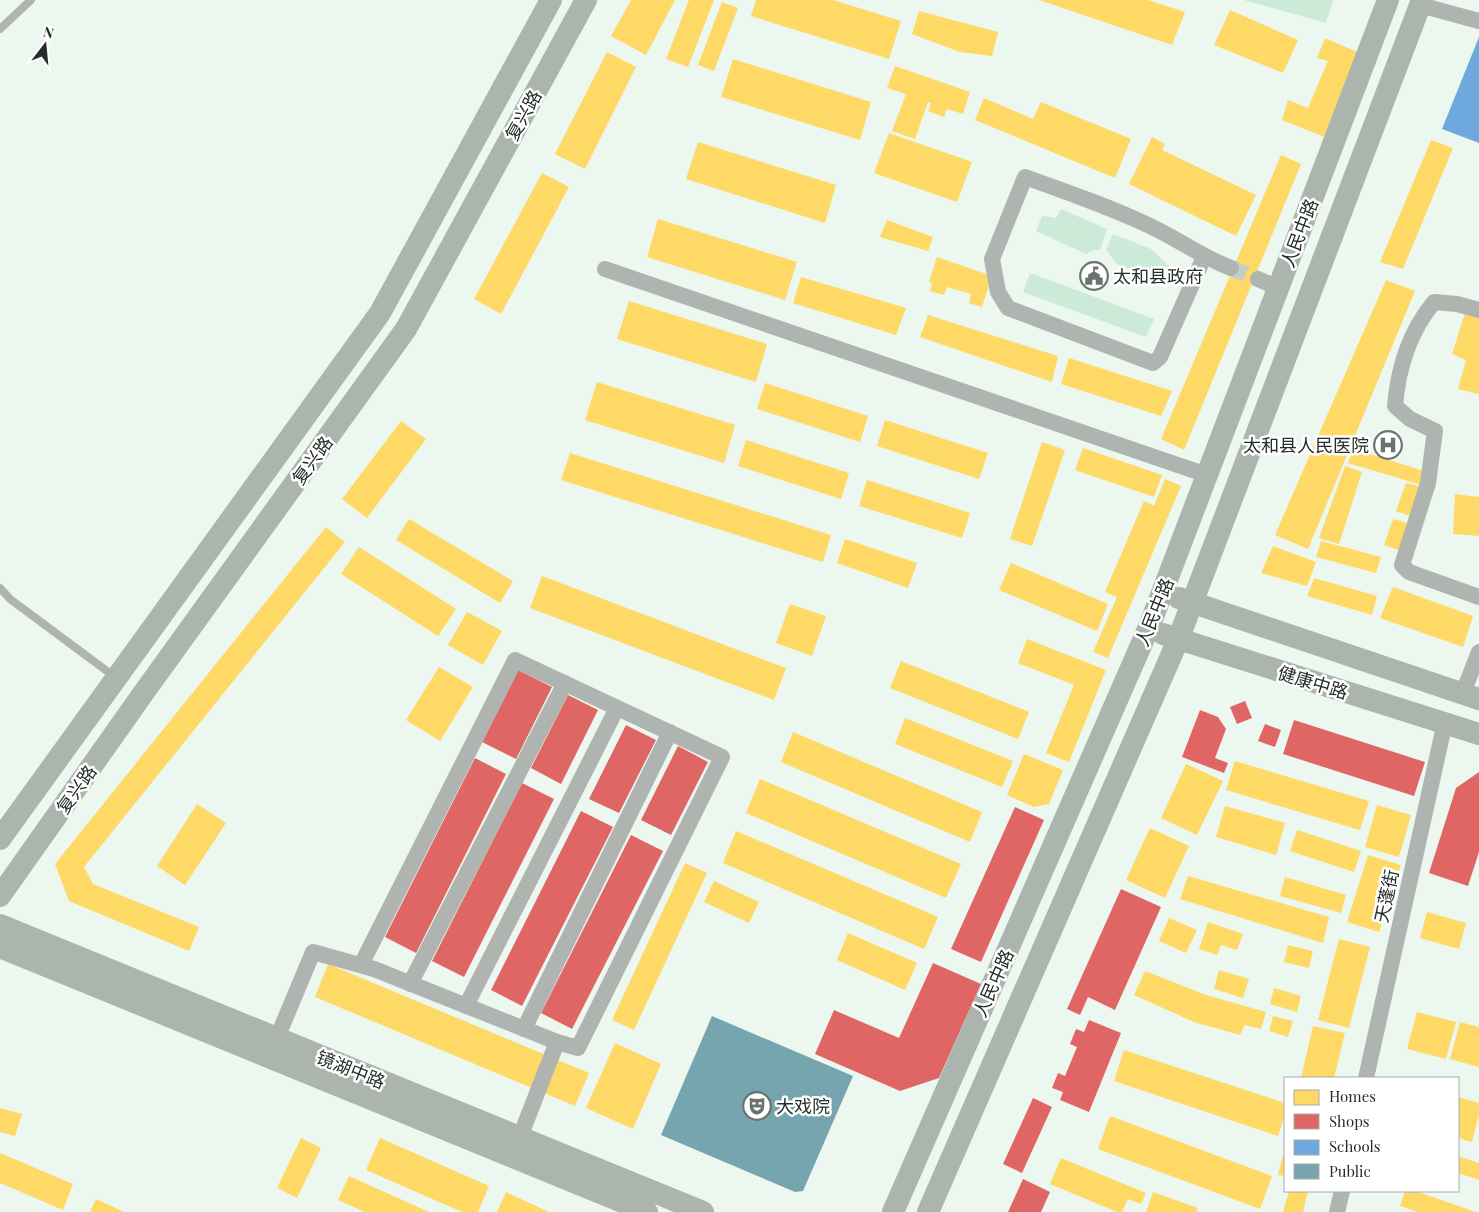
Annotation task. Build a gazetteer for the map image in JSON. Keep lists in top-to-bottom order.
{
  "streets": {
    "main road": [
      "复兴路",
      "人民中路",
      "健康中路",
      "镜湖中路"
    ],
    "street": ["天蓬街"]
  },
  "crossings": [
    ["人民中路", "健康中路"],
    ["健康中路", "天蓬街"]
  ],
  "places": {
    "public building": ["太和县政府"],
    "hospital": ["太和县人民医院"],
    "theatre": ["大戏院"]
  },
  "legend": [
    "Homes",
    "Shops",
    "Schools",
    "Public"
  ],
  "north": "top"
}
